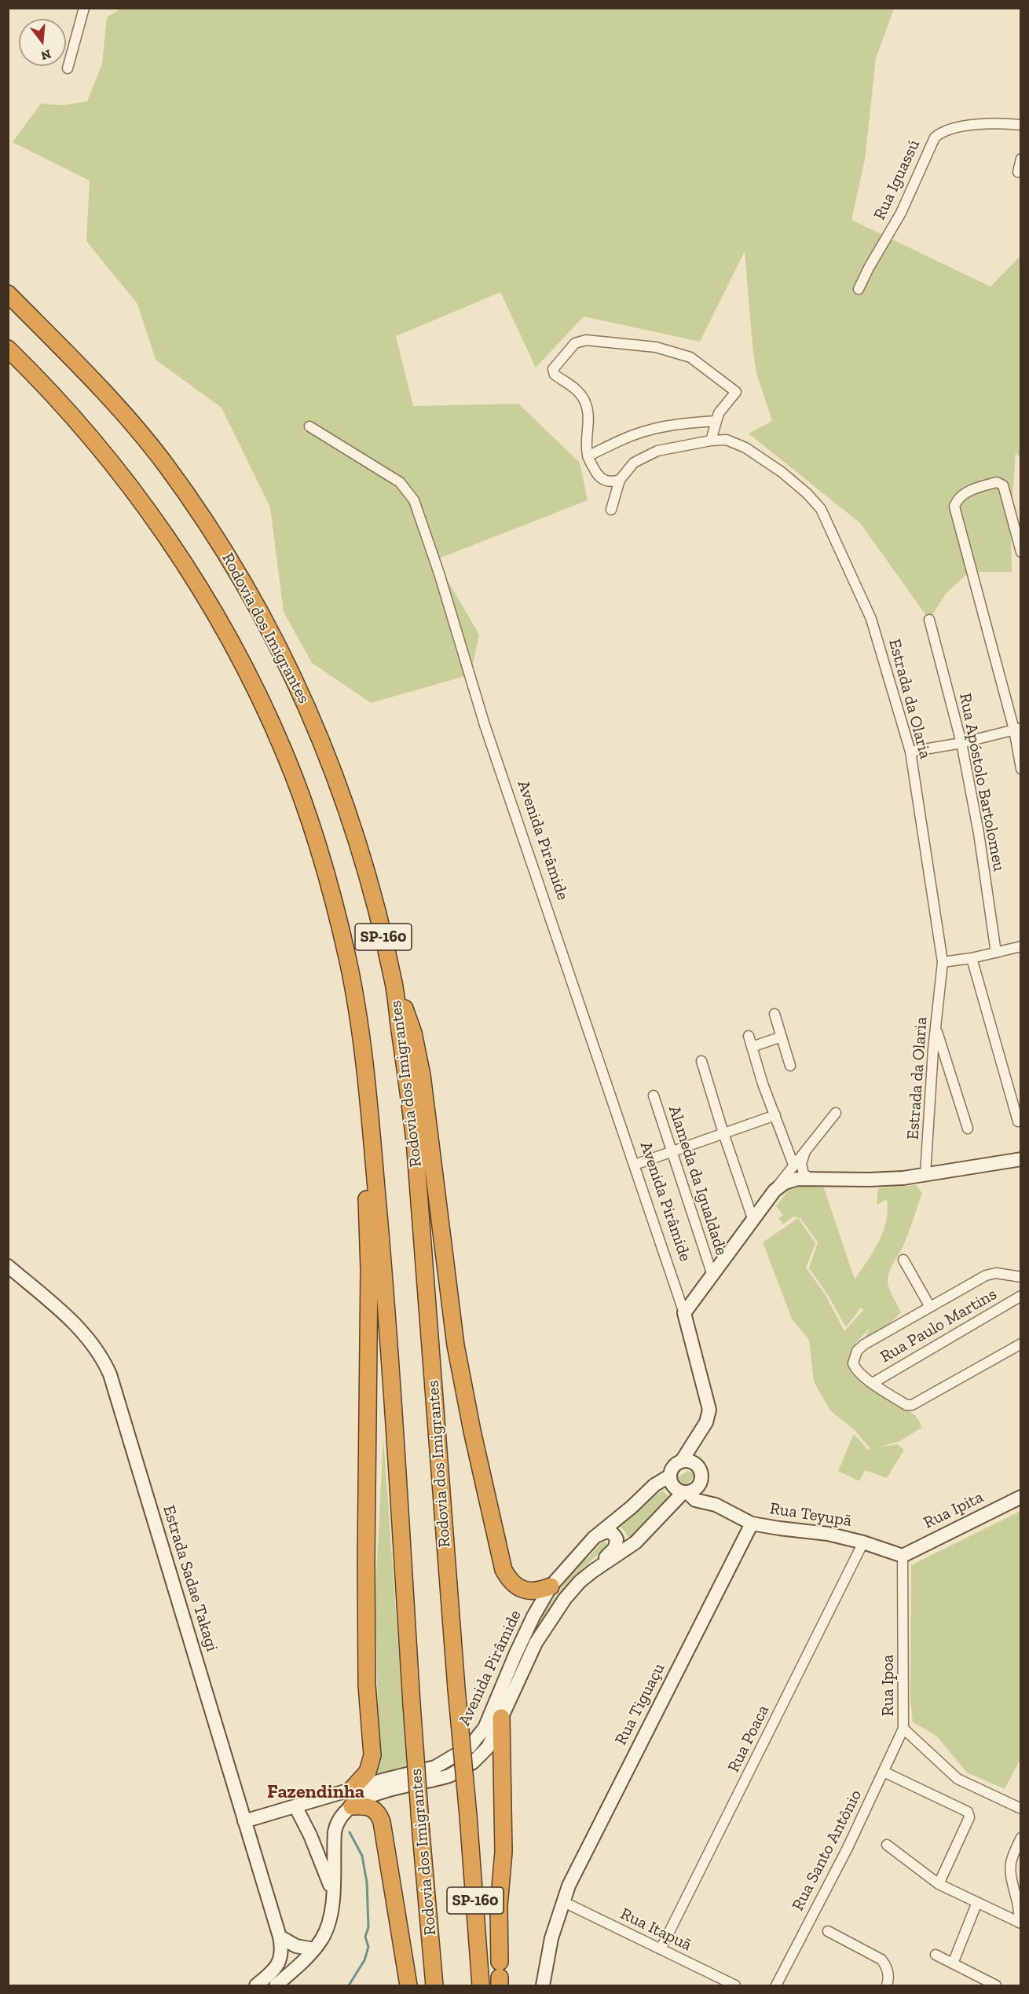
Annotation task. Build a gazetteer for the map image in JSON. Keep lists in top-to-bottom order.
{
  "streets": {
    "highway": ["Rodovia dos Imigrantes", "SP-160"],
    "main road": [
      "Avenida Pirâmide",
      "Rua Ipita",
      "Rua Teyupã",
      "Estrada Sadae Takagi",
      "Rua Tiguaçu"
    ],
    "street": [
      "Rua Iguassú",
      "Estrada da Olaria",
      "Rua Apóstolo Bartolomeu",
      "Alameda da Igualdade",
      "Rua Paulo Martins",
      "Rua Ipoa",
      "Rua Poaca",
      "Rua Santo Antônio",
      "Rua Itapuã"
    ]
  },
  "crossings": [
    ["Avenida Pirâmide", "Rua Teyupã"],
    ["Avenida Pirâmide", "Estrada Sadae Takagi"],
    ["Rua Ipita", "Rua Teyupã"],
    ["Rua Ipita", "Rua Ipoa"],
    ["Rua Teyupã", "Rua Ipoa"],
    ["Rua Teyupã", "Rua Tiguaçu"],
    ["Rua Teyupã", "Rua Poaca"],
    ["Rua Ipoa", "Rua Santo Antônio"],
    ["Rua Tiguaçu", "Rua Itapuã"],
    ["Rua Poaca", "Rua Itapuã"]
  ],
  "districts": ["Fazendinha"],
  "north": "bottom"
}
